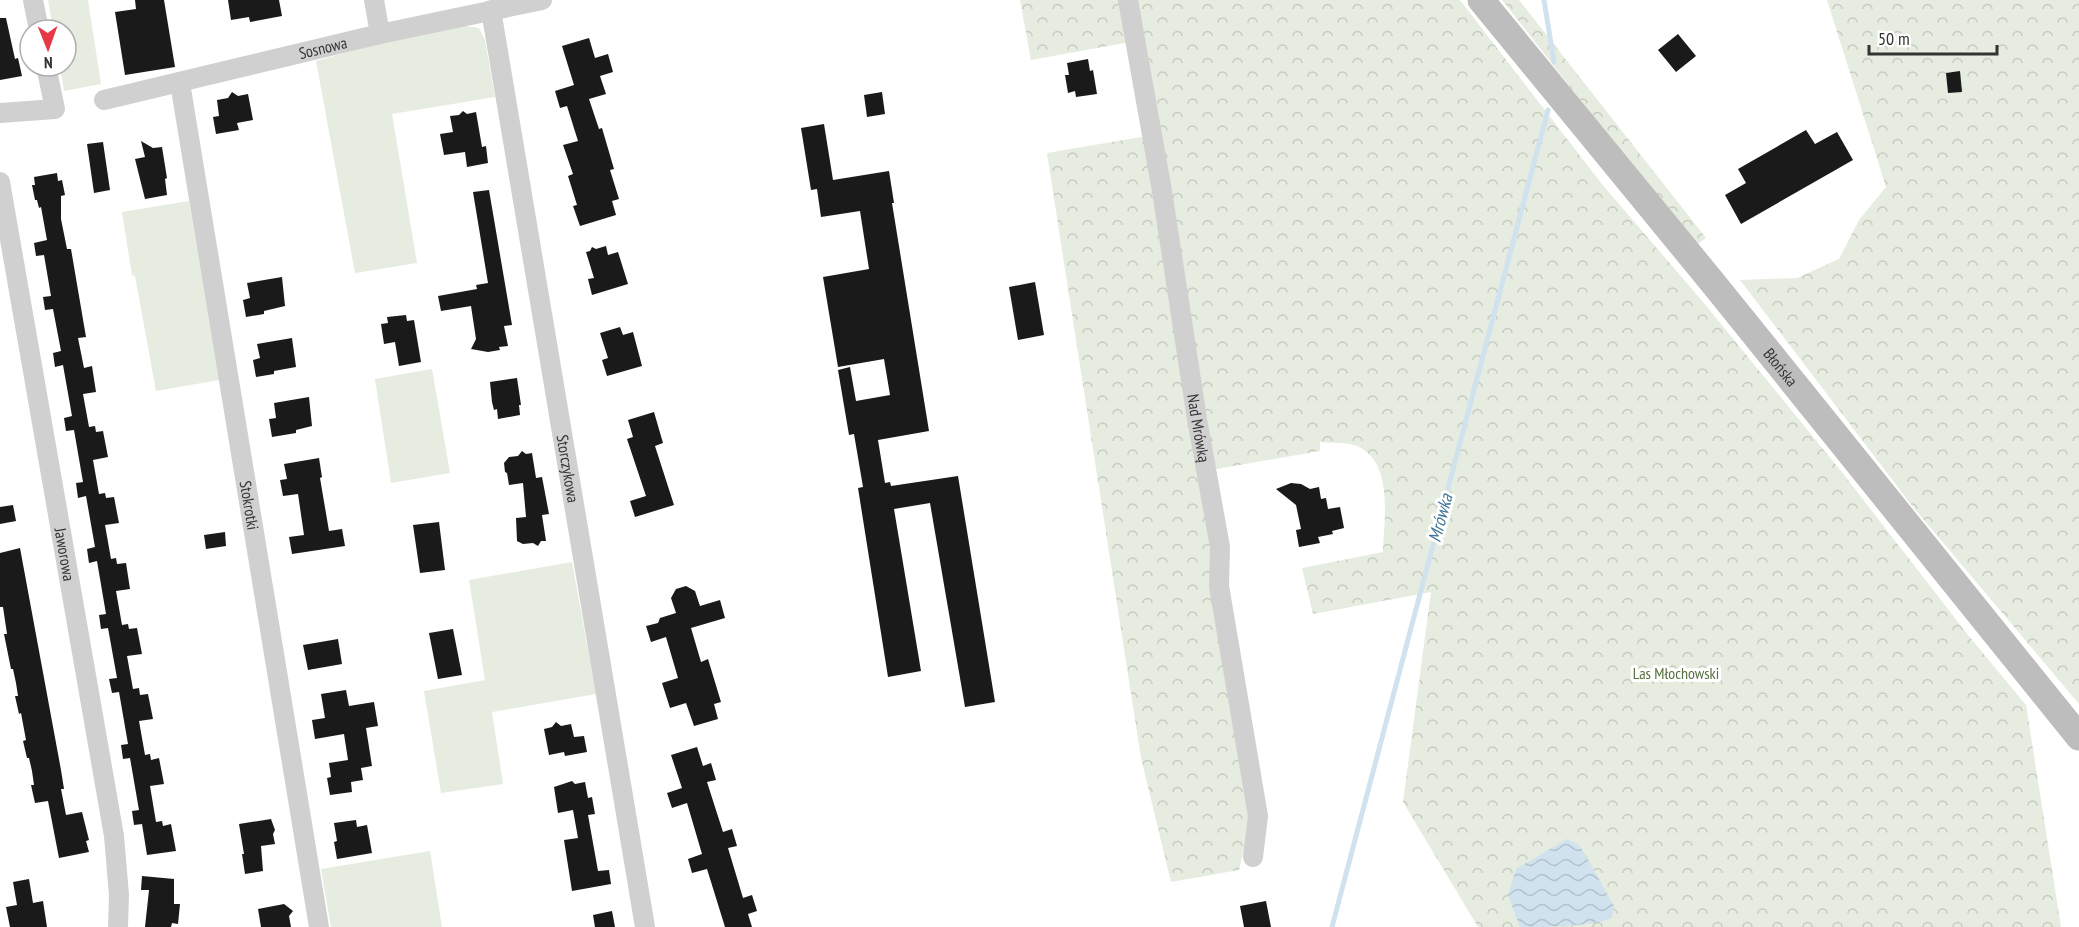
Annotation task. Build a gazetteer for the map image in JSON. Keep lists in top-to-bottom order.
{
  "streets": {
    "main road": ["Błońska"],
    "street": [
      "Sosnowa",
      "Nad Mrówką",
      "Storczykowa",
      "Stokrotki",
      "Jaworowa"
    ]
  },
  "crossings": [
    ["Sosnowa", "Storczykowa"],
    ["Sosnowa", "Stokrotki"]
  ],
  "water": ["Mrówka"],
  "parks": ["Las Młochowski"],
  "scale_bar": "50 m",
  "north": "bottom"
}
